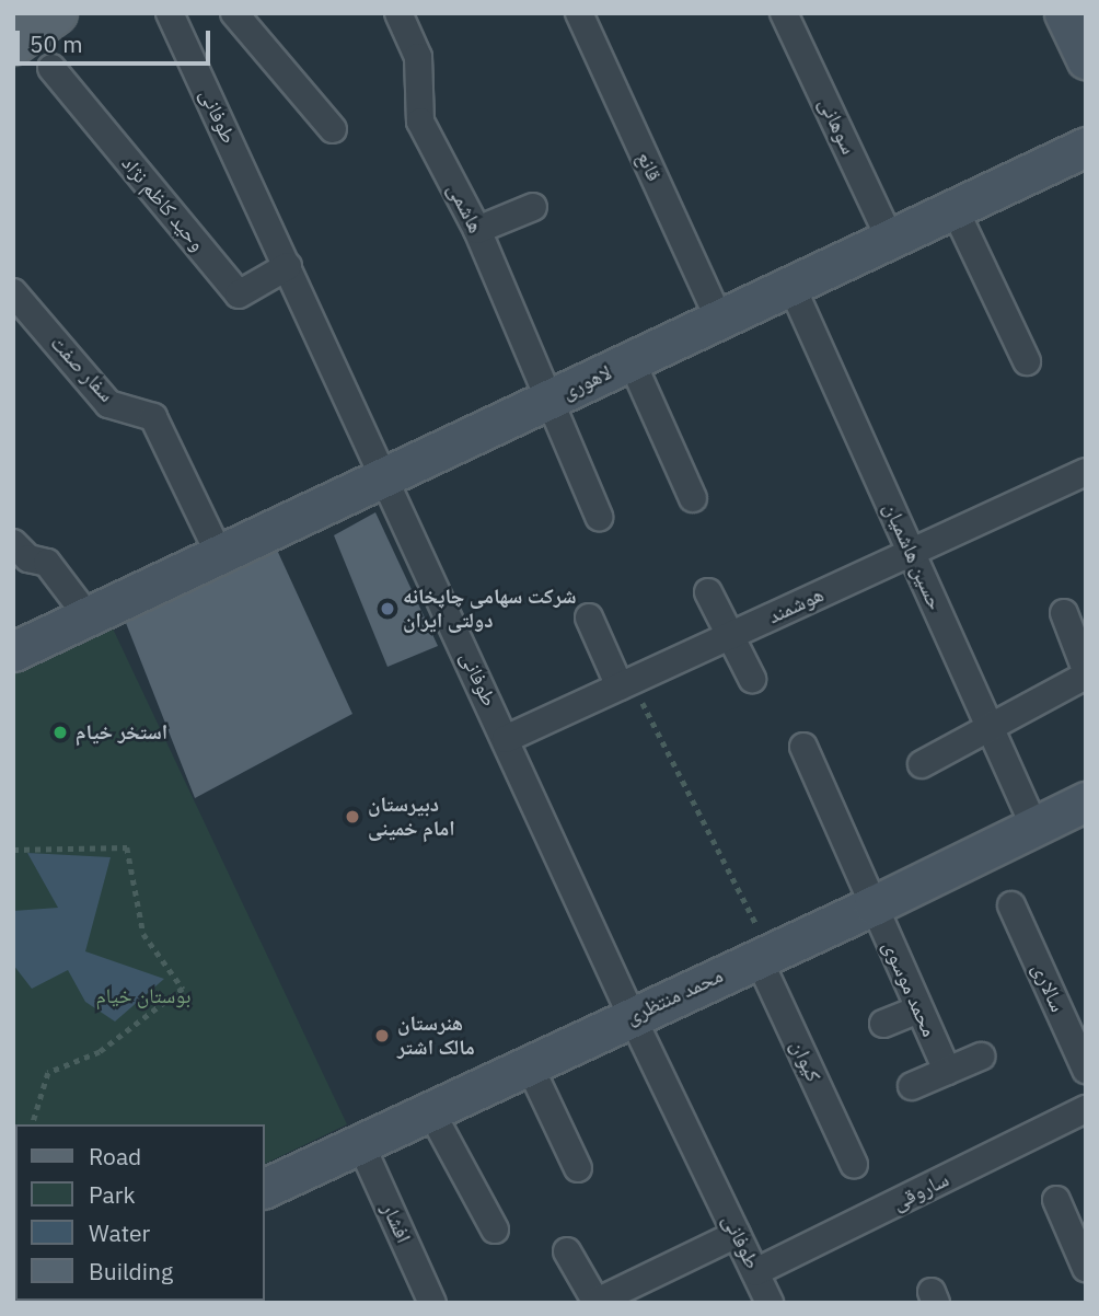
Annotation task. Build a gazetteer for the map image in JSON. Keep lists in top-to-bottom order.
{
  "streets": {
    "main road": ["لاهوری", "محمد منتظری"],
    "street": [
      "طوفانی",
      "سوهانی",
      "قانع",
      "وحید کاظم نژاد",
      "هاشمی",
      "سفار صفت",
      "حسین هاشمیان",
      "هوشمند",
      "سالاری",
      "محمد موسوی",
      "کیوان",
      "ساروقی",
      "افشار"
    ]
  },
  "crossings": [
    ["طوفانی", "وحید کاظم نژاد"],
    ["طوفانی", "لاهوری"],
    ["طوفانی", "هوشمند"],
    ["طوفانی", "محمد منتظری"],
    ["طوفانی", "ساروقی"],
    ["سوهانی", "لاهوری"],
    ["قانع", "لاهوری"],
    ["هاشمی", "لاهوری"],
    ["سفار صفت", "لاهوری"],
    ["لاهوری", "حسین هاشمیان"],
    ["حسین هاشمیان", "هوشمند"],
    ["حسین هاشمیان", "محمد منتظری"],
    ["محمد موسوی", "محمد منتظری"],
    ["محمد منتظری", "کیوان"],
    ["محمد منتظری", "افشار"]
  ],
  "parks": ["بوستان خیام"],
  "places": [
    "شرکت سهامی چاپخانه دولتی ایران",
    "استخر خیام",
    "دبیرستان امام خمینی",
    "هنرستان مالک اشتر"
  ],
  "legend": [
    "Road",
    "Park",
    "Water",
    "Building"
  ],
  "scale_bar": "50 m"
}
